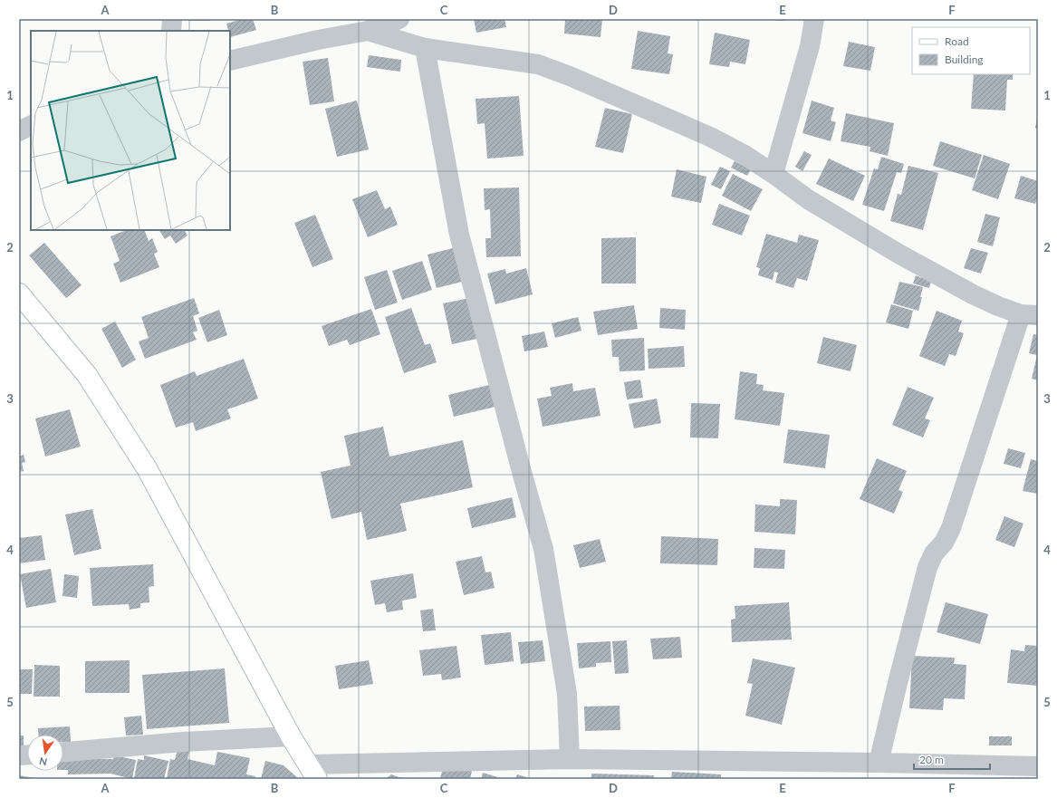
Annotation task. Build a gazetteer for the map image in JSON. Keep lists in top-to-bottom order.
{
  "legend": ["Road", "Building"],
  "scale_bar": "20 m",
  "north": "bottom",
  "grid": {
    "columns": [
      "A",
      "B",
      "C",
      "D",
      "E",
      "F"
    ],
    "rows": [
      "1",
      "2",
      "3",
      "4",
      "5"
    ]
  }
}
